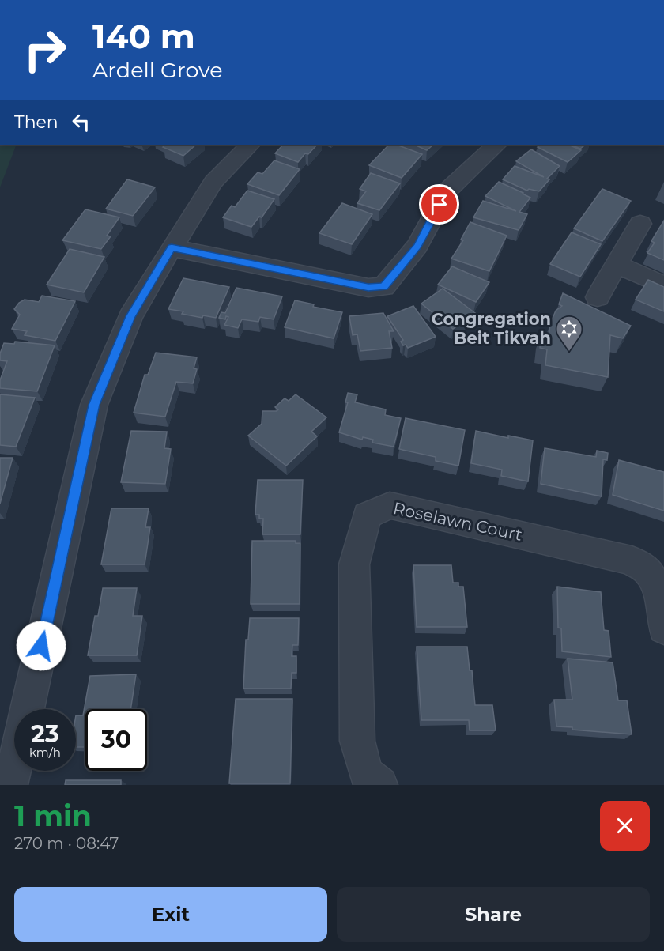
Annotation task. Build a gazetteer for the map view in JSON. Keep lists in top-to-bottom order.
{
  "streets": {
    "street": ["Roselawn Court"]
  },
  "places": {
    "synagogue": ["Congregation Beit Tikvah"]
  },
  "page": {
    "turn": ["140 m", "Ardell Grove"],
    "then": "Then",
    "speed": "23 km/h",
    "limit": "30",
    "heading": ["1 min", "270 m · 08:47"],
    "buttons": ["Exit", "Share"]
  }
}
